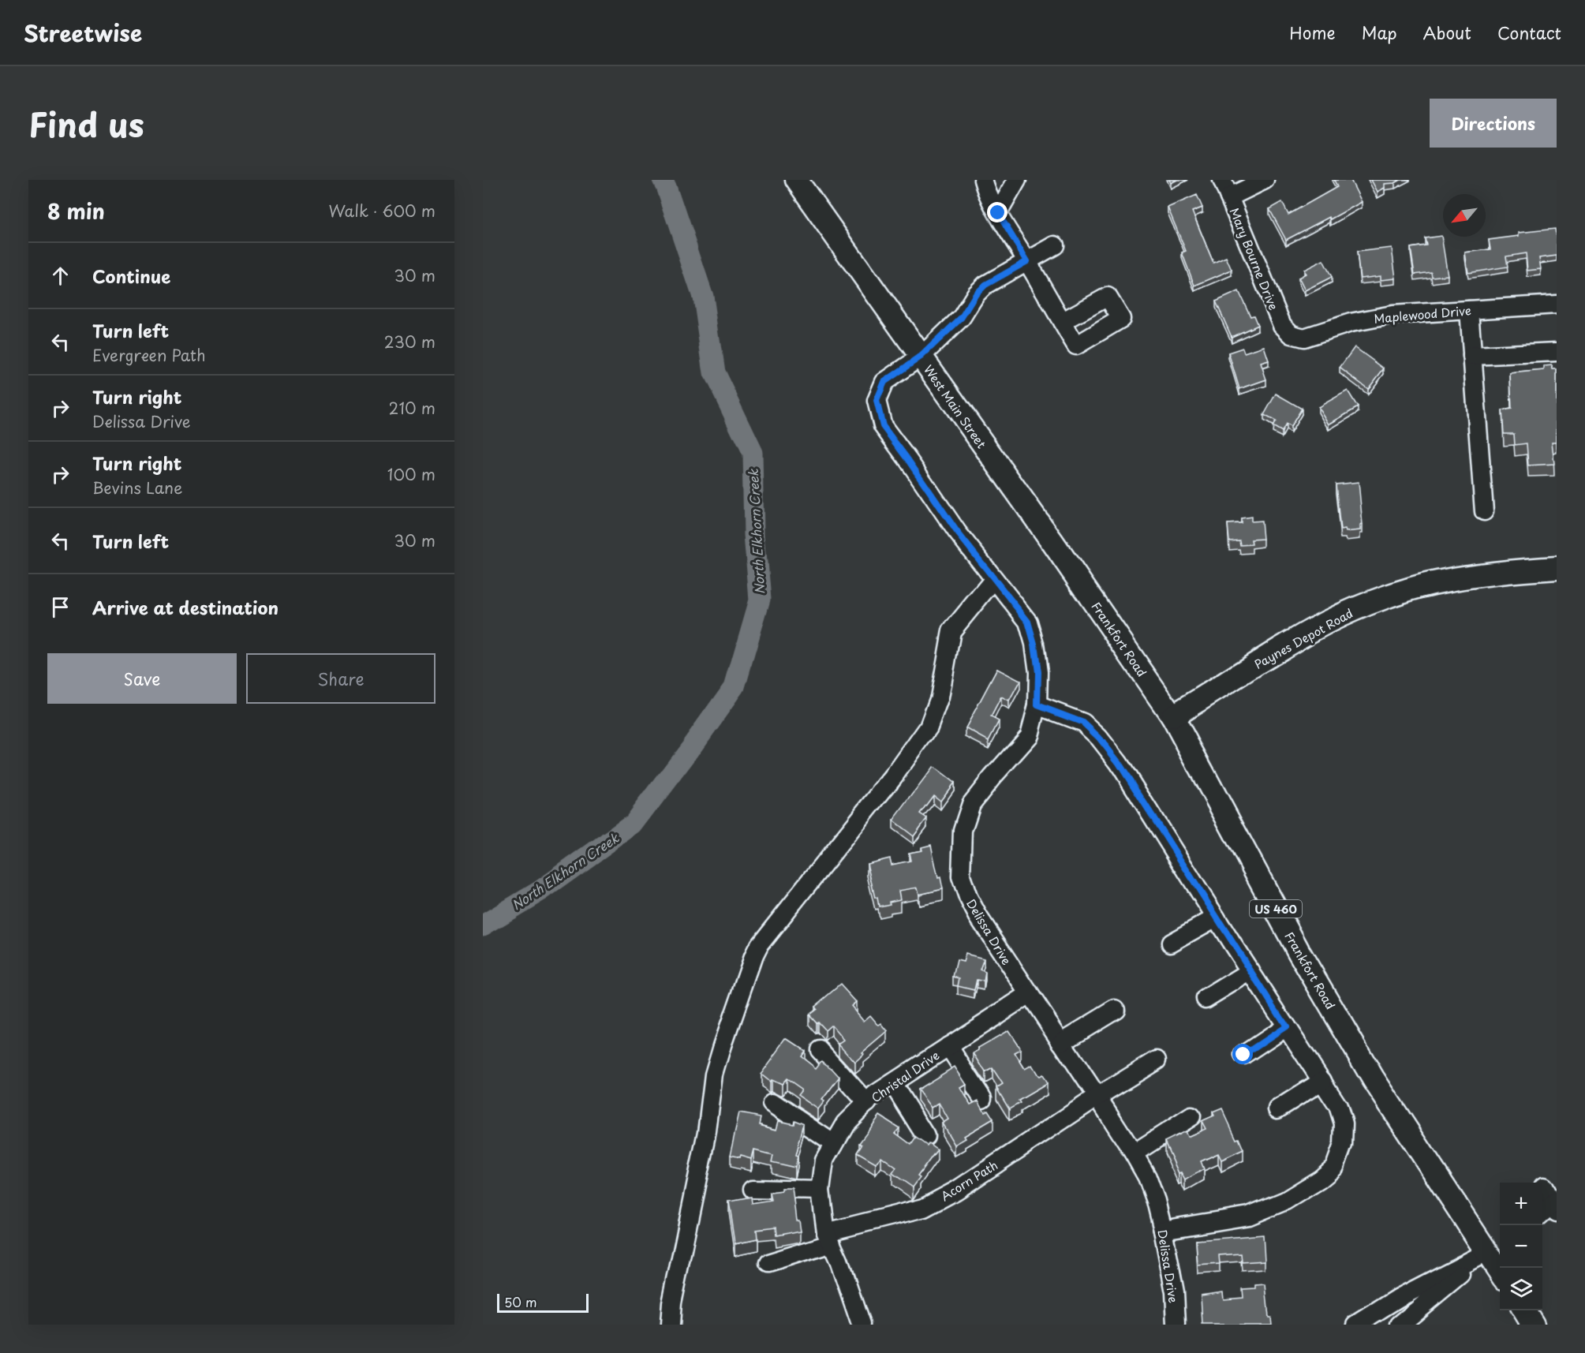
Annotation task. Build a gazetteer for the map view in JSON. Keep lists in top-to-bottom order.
{
  "streets": {
    "main road": [
      "West Main Street",
      "Paynes Depot Road",
      "Frankfort Road",
      "US 460"
    ],
    "street": [
      "Mary Bourne Drive",
      "Maplewood Drive",
      "Delissa Drive",
      "Christal Drive",
      "Acorn Path"
    ]
  },
  "crossings": [
    ["Mary Bourne Drive", "Maplewood Drive"],
    ["West Main Street", "Frankfort Road"],
    ["West Main Street", "Delissa Drive"],
    ["Paynes Depot Road", "Frankfort Road"],
    ["Delissa Drive", "Christal Drive"],
    ["Delissa Drive", "Acorn Path"],
    ["Christal Drive", "Acorn Path"]
  ],
  "water": ["North Elkhorn Creek"],
  "scale_bar": "50 m",
  "north": "bottom left",
  "page": {
    "header": "Streetwise",
    "nav": [
      "Home",
      "Map",
      "About",
      "Contact"
    ],
    "title": "Find us",
    "buttons": [
      "Directions",
      ["Save", "Share"]
    ],
    "heading": ["8 min", "Walk · 600 m"],
    "list": [
      ["Continue", "30 m"],
      ["Turn left", "Evergreen Path", "230 m"],
      ["Turn right", "Delissa Drive", "210 m"],
      ["Turn right", "Bevins Lane", "100 m"],
      ["Turn left", "30 m"],
      "Arrive at destination"
    ],
    "map_buttons": ["+", "−"],
    "scale": "50 m"
  }
}
